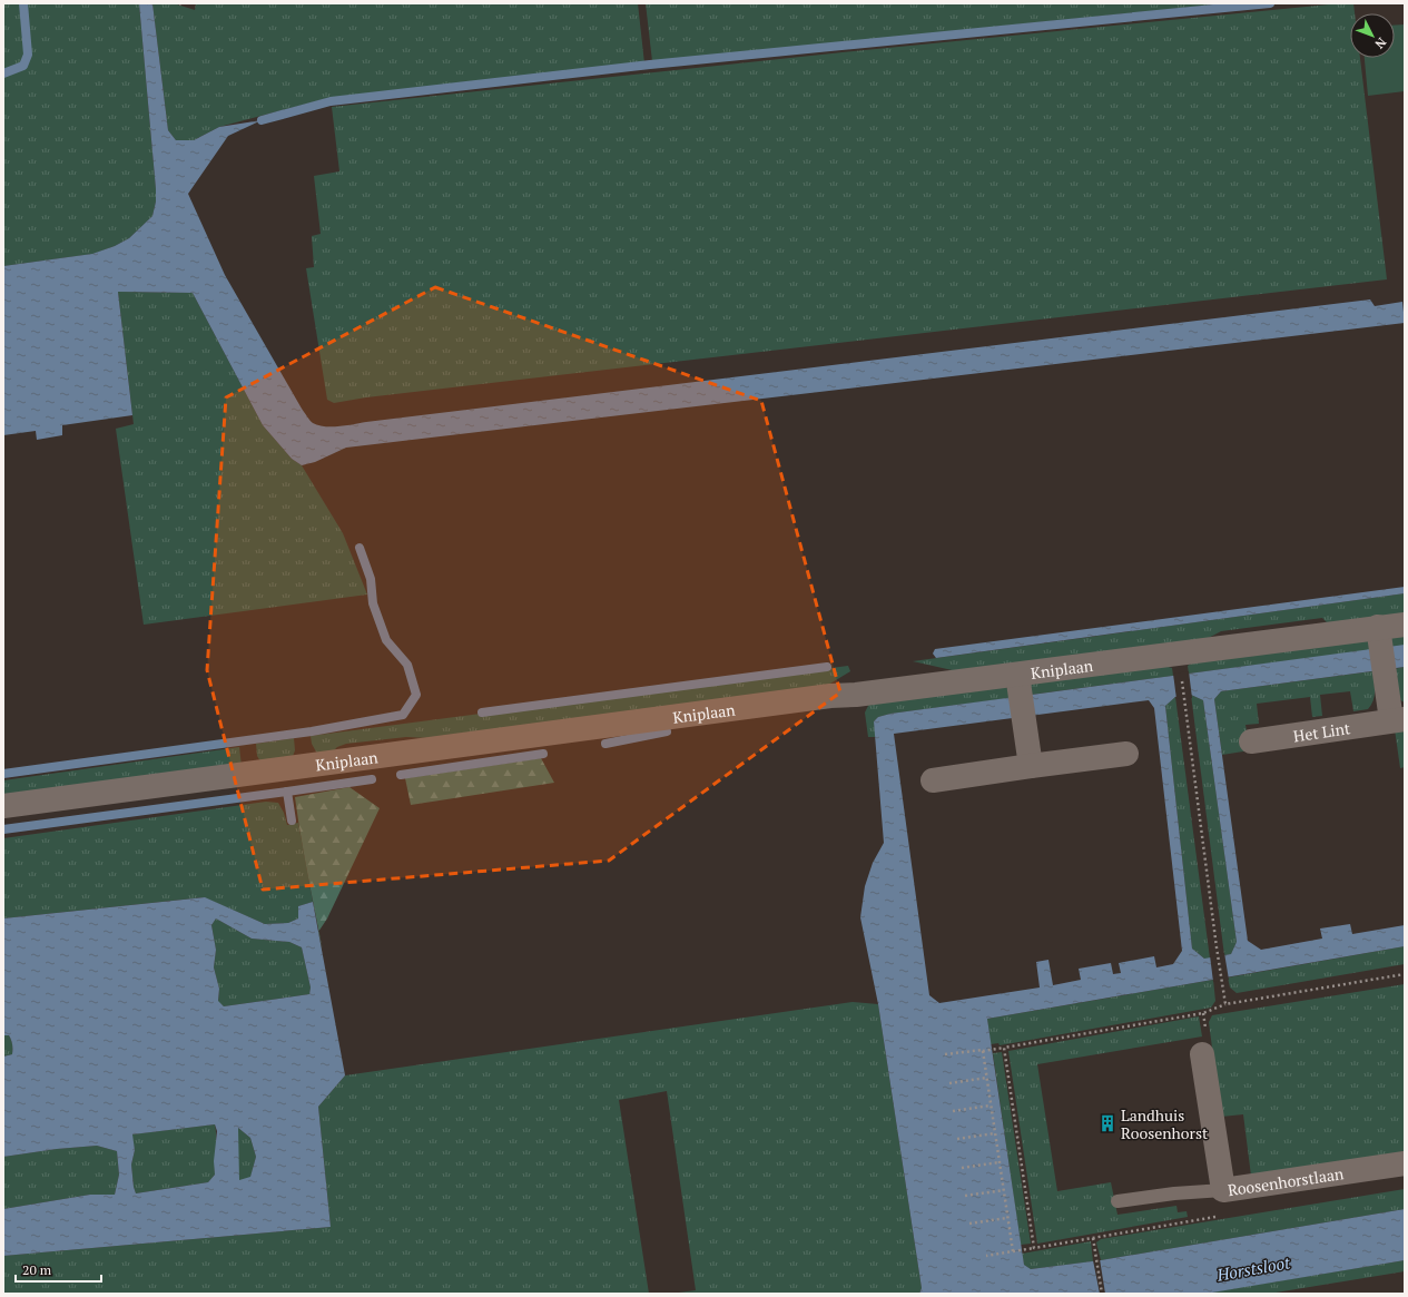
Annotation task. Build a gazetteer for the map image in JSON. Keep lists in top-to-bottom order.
{
  "streets": {
    "street": ["Kniplaan", "Het Lint", "Roosenhorstlaan"]
  },
  "crossings": [
    ["Kniplaan", "Het Lint"]
  ],
  "water": ["Horstsloot"],
  "places": {
    "building": ["Landhuis Roosenhorst"]
  },
  "scale_bar": "20 m",
  "north": "bottom right"
}
